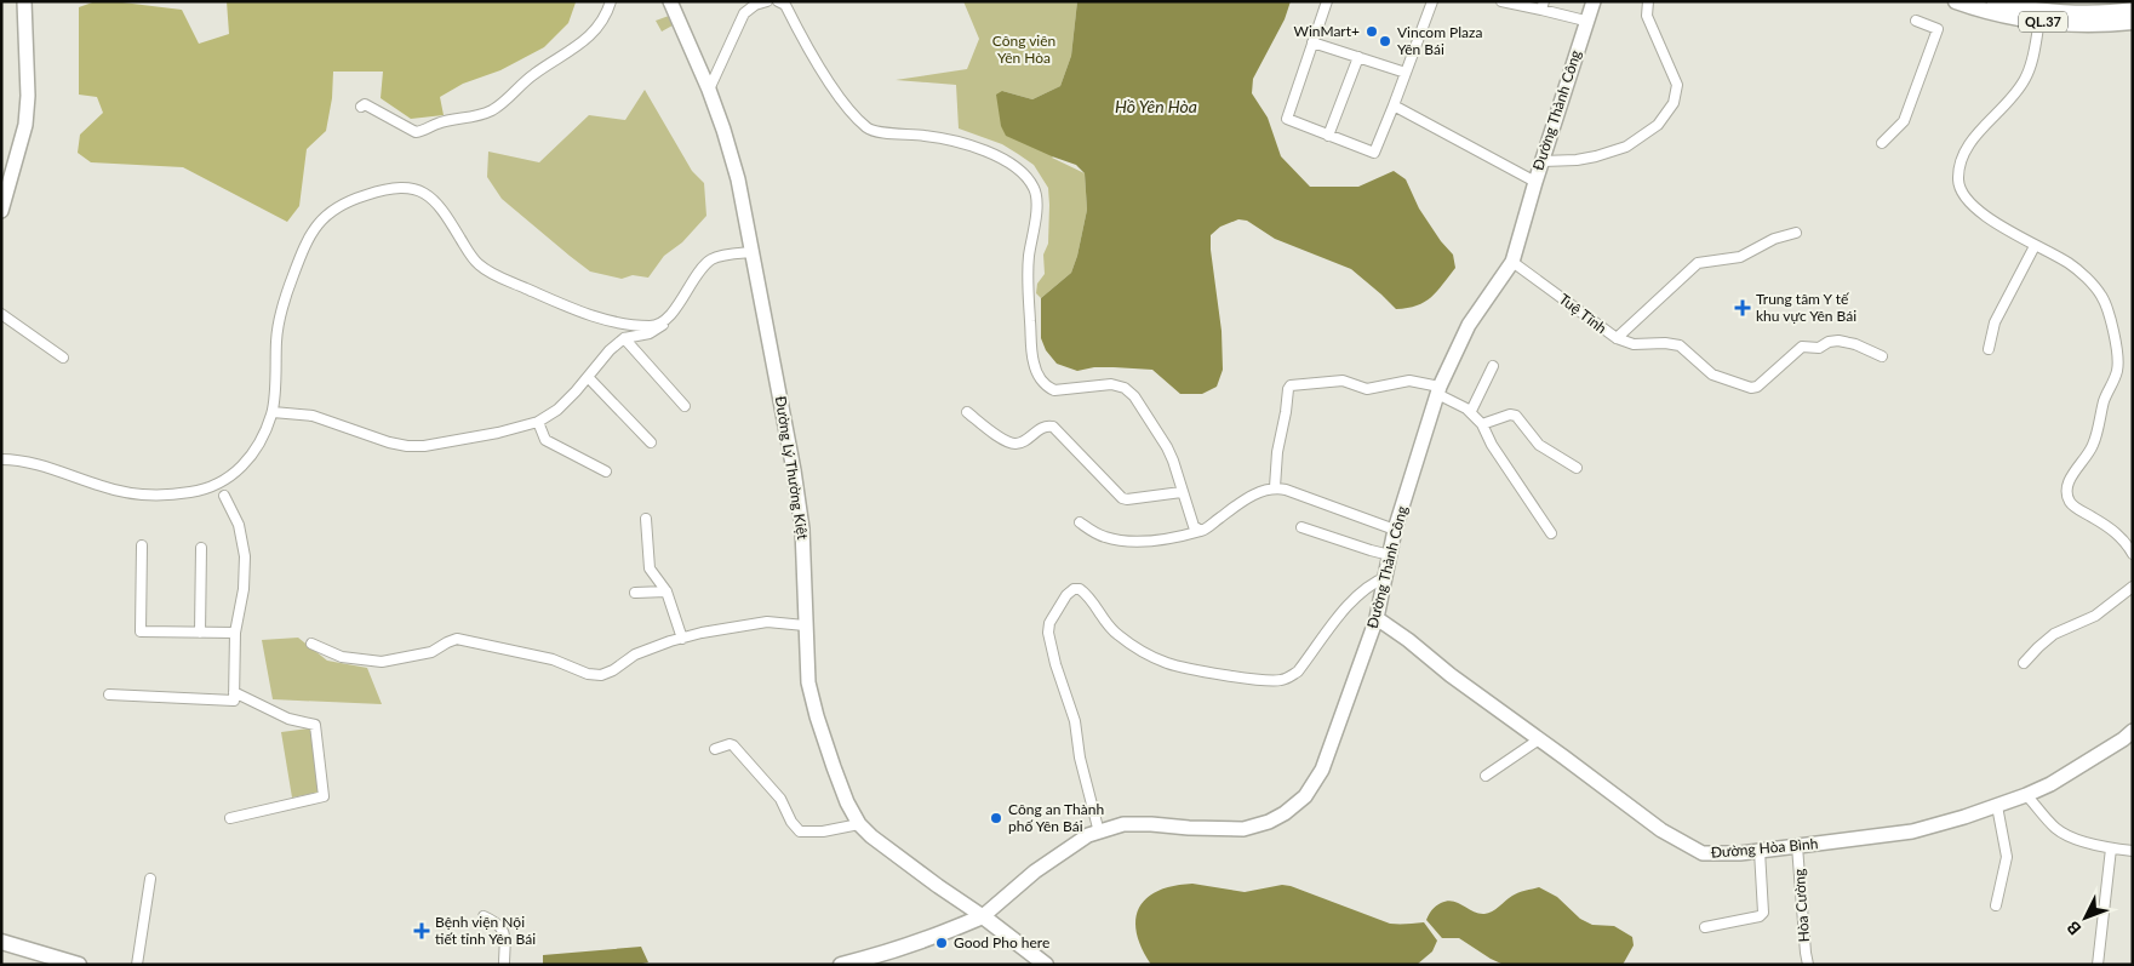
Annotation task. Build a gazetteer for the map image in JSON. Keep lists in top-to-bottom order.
{
  "streets": {
    "main road": [
      "QL.37",
      "Đường Thành Công",
      "Đường Lý Thường Kiệt",
      "Đường Hòa Bình"
    ],
    "street": ["Tuệ Tĩnh", "Hòa Cường"]
  },
  "crossings": [
    ["Đường Thành Công", "Tuệ Tĩnh"],
    ["Đường Thành Công", "Đường Lý Thường Kiệt"],
    ["Đường Thành Công", "Đường Hòa Bình"],
    ["Đường Hòa Bình", "Hòa Cường"]
  ],
  "water": ["Hồ Yên Hòa"],
  "parks": ["Công viên Yên Hòa"],
  "places": {
    "other": [
      "WinMart+",
      "Vincom Plaza Yên Bái",
      "Công an Thành phố Yên Bái",
      "Good Pho here"
    ],
    "health": ["Trung tâm Y tế khu vực Yên Bái", "Bệnh viện Nội tiết tỉnh Yên Bái"]
  },
  "north": "bottom left"
}
